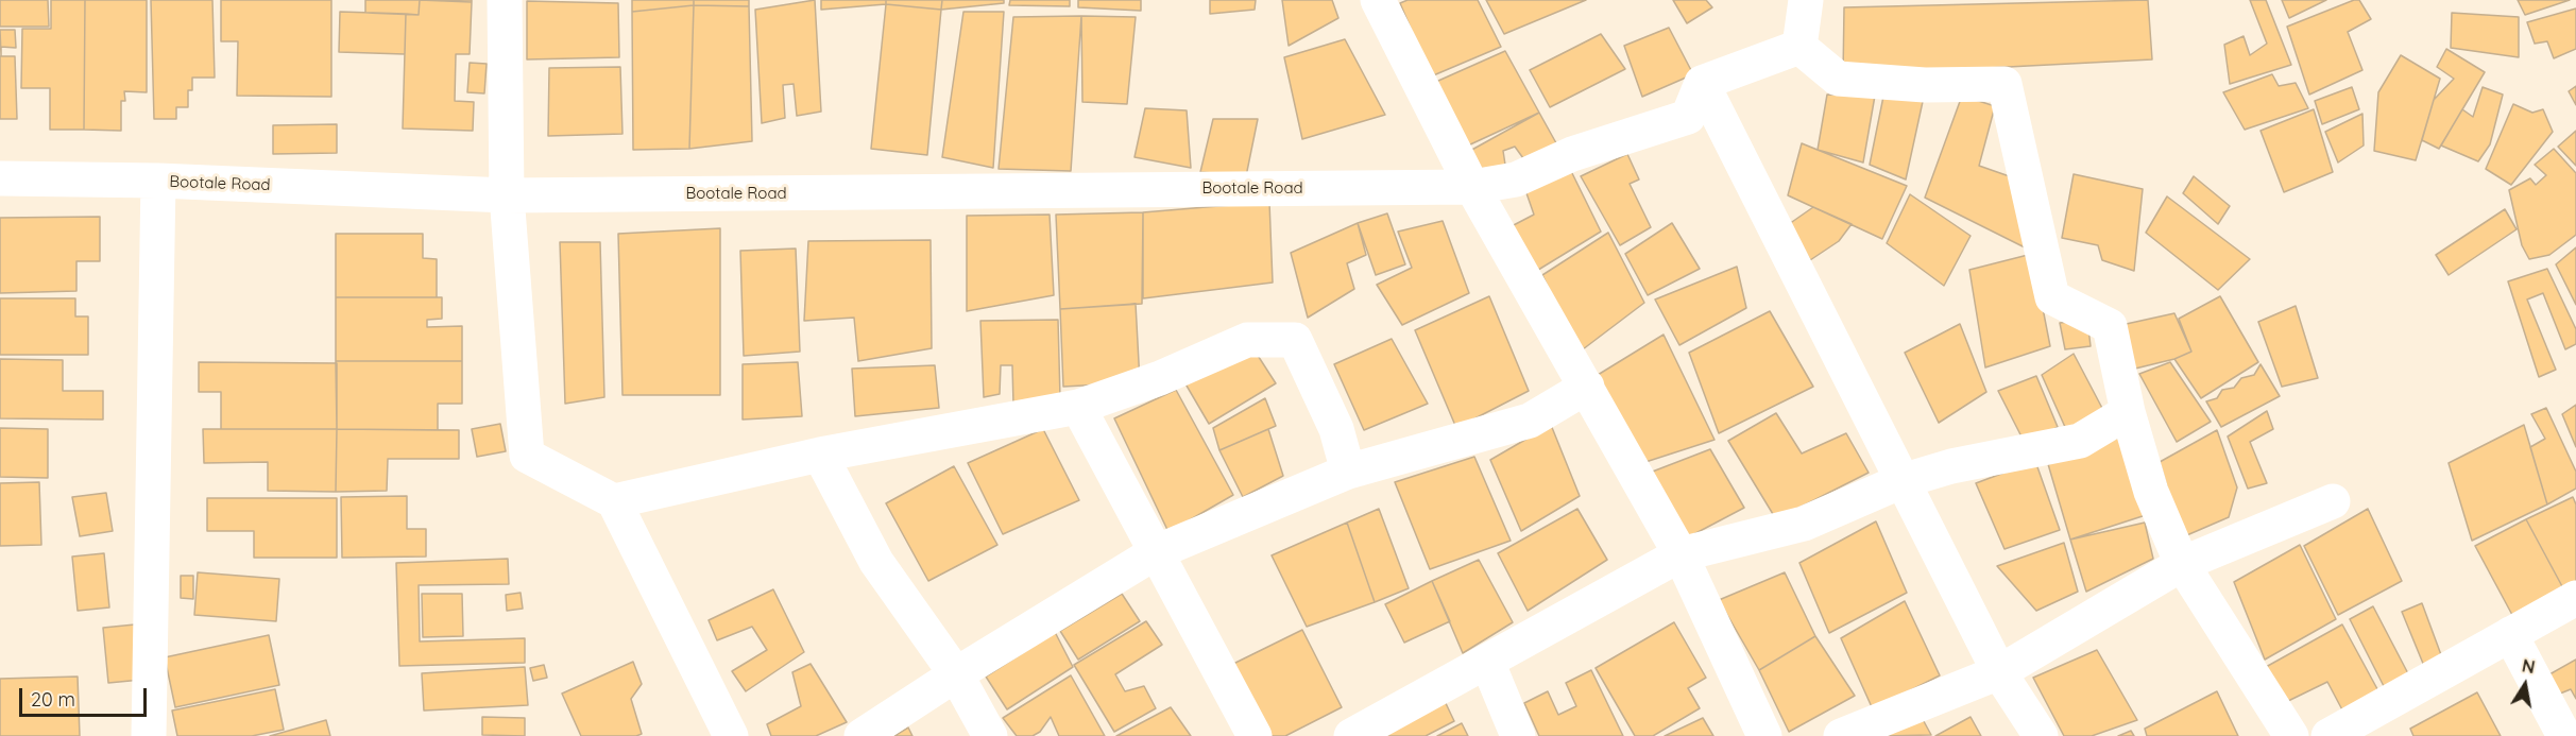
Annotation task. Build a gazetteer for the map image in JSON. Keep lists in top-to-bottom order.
{
  "streets": {
    "street": ["Bootale Road"]
  },
  "scale_bar": "20 m",
  "north": "top"
}
